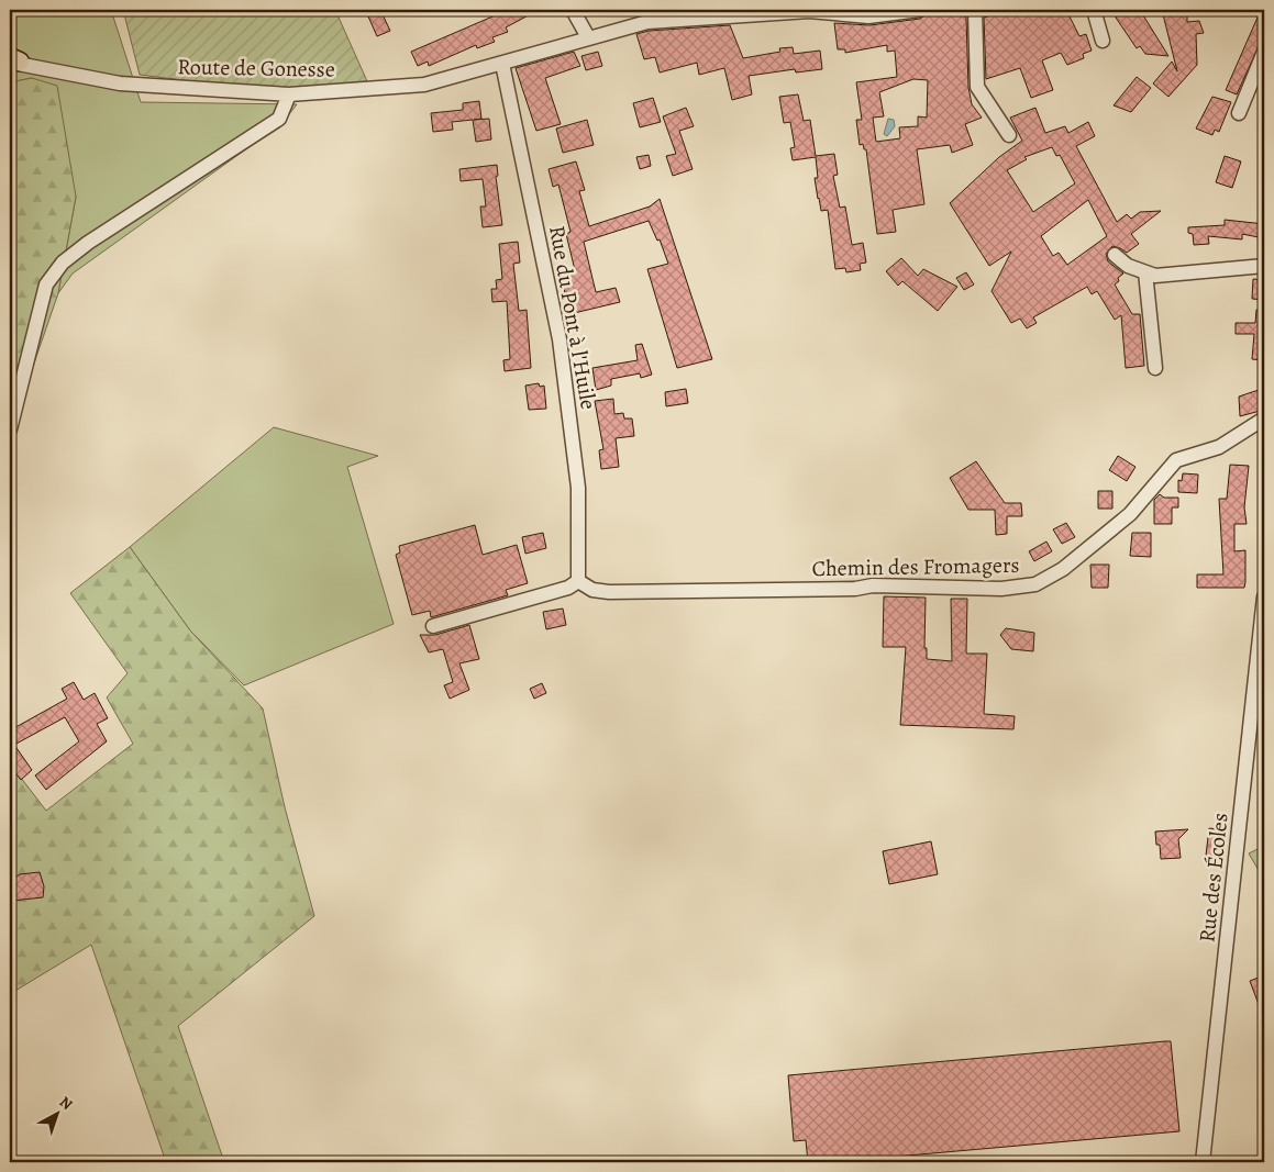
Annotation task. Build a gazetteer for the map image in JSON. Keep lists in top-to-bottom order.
{
  "streets": {
    "street": [
      "Route de Gonesse",
      "Rue du Pont à l'Huile",
      "Chemin des Fromagers",
      "Rue des Écoles"
    ]
  },
  "crossings": [
    ["Route de Gonesse", "Rue du Pont à l'Huile"],
    ["Rue du Pont à l'Huile", "Chemin des Fromagers"]
  ],
  "north": "top right"
}
